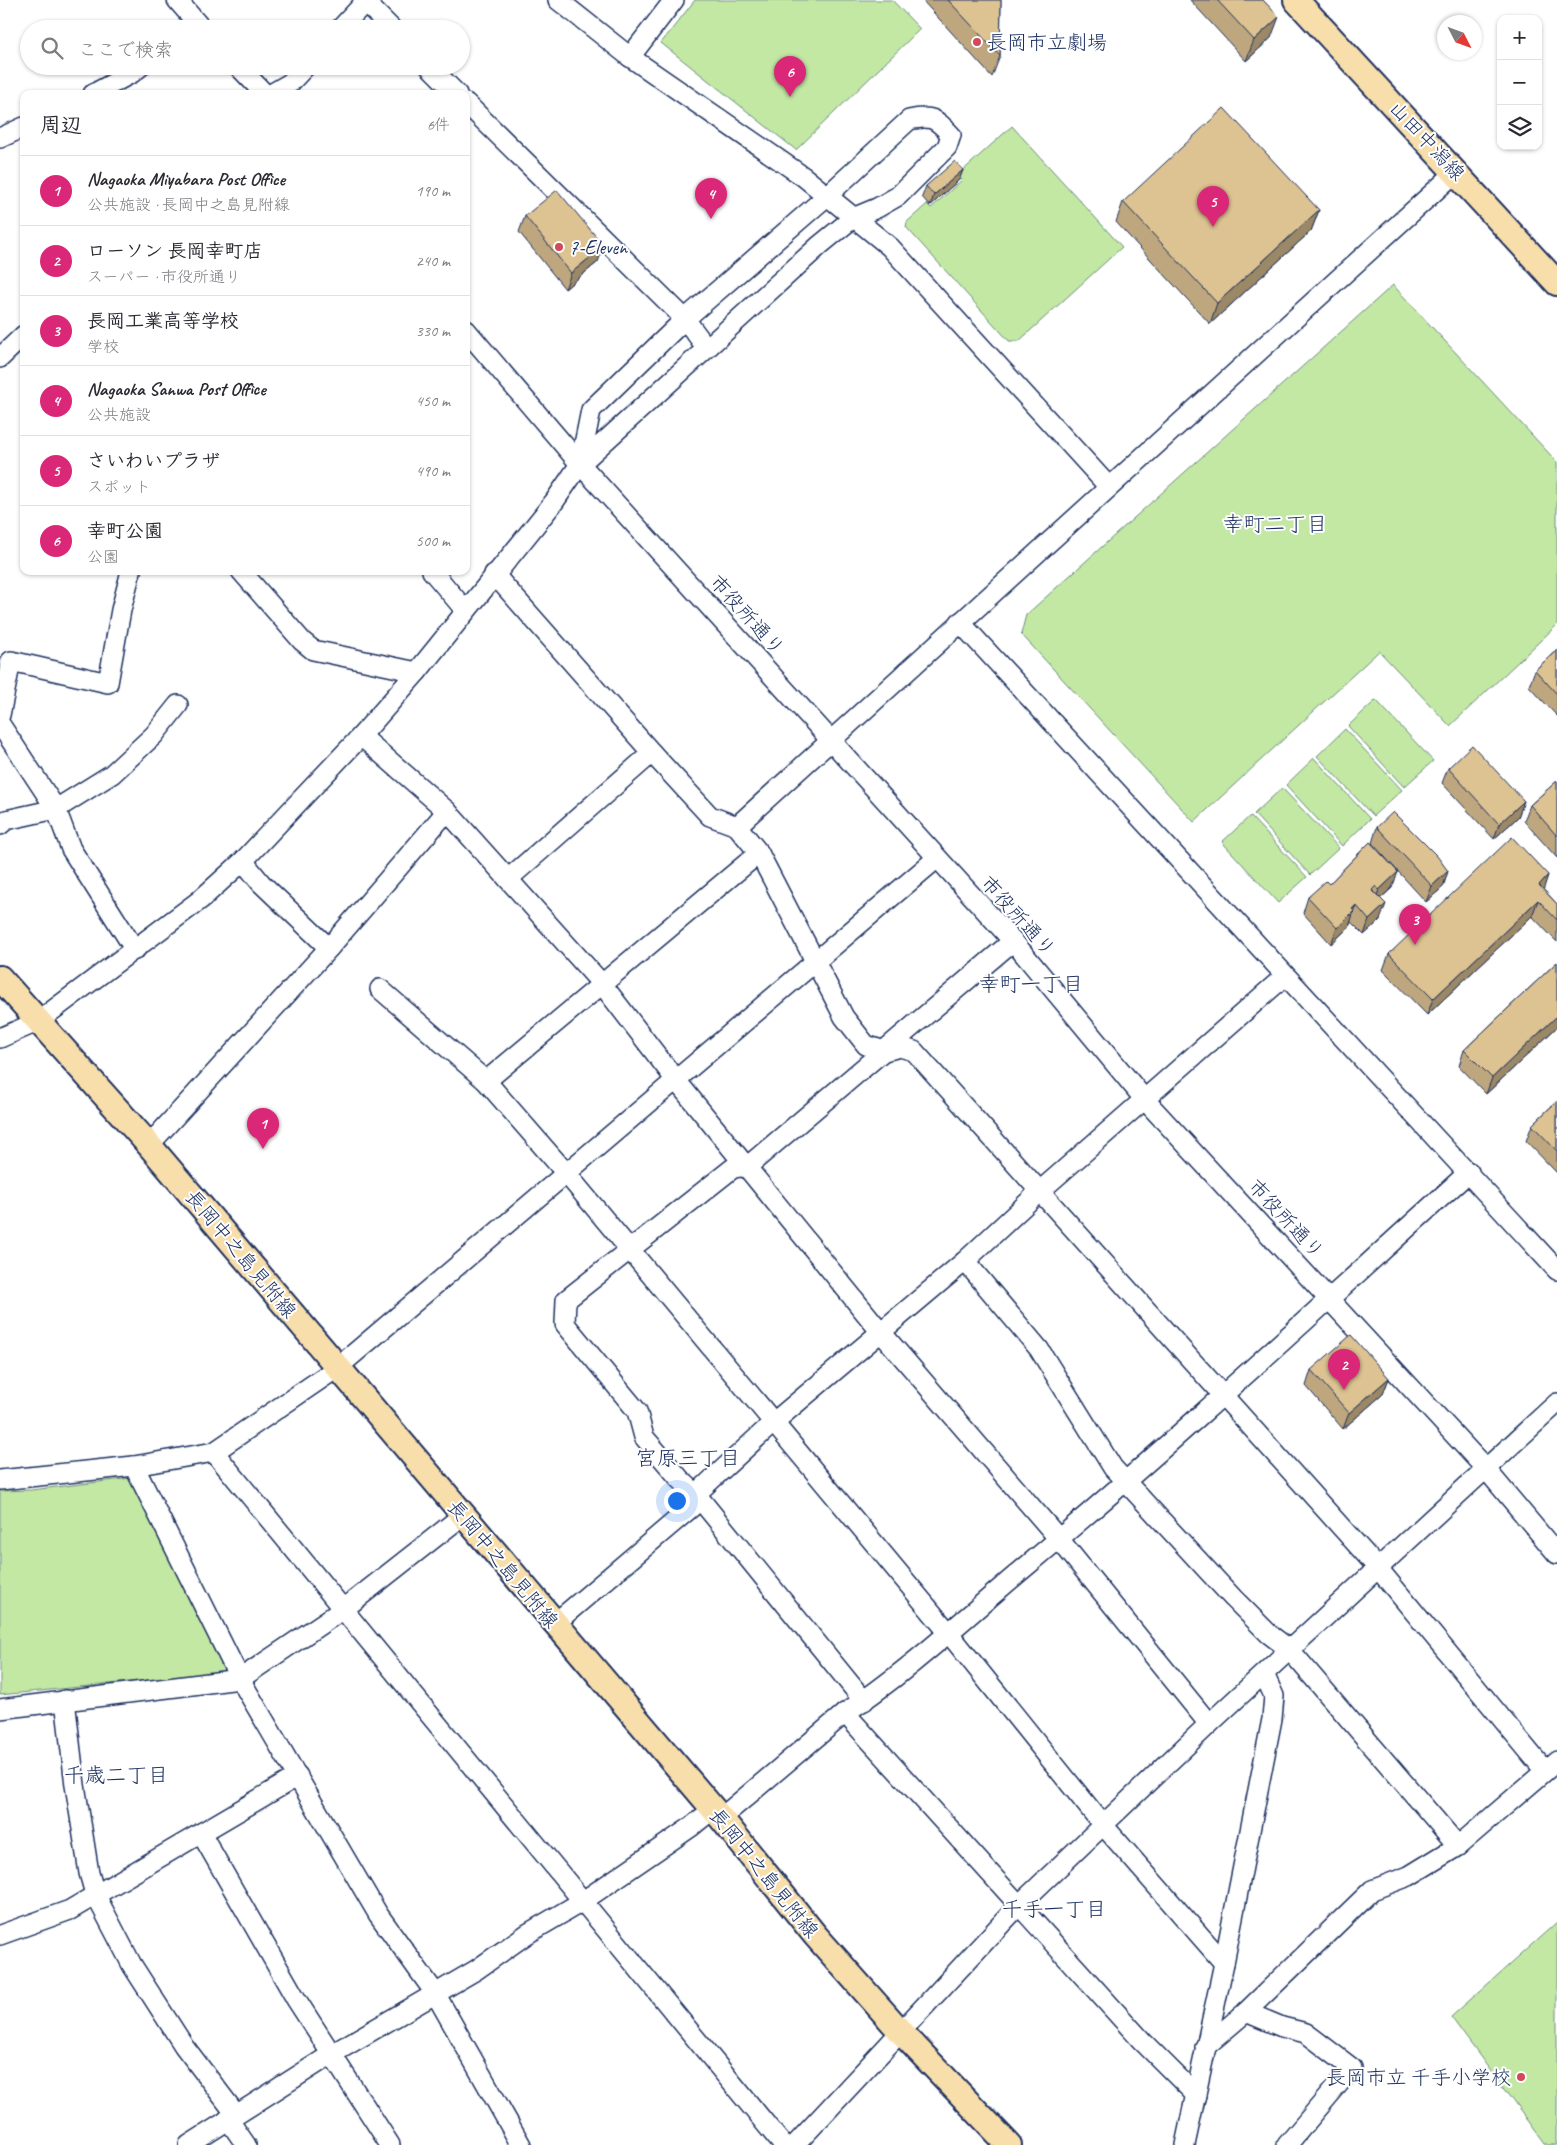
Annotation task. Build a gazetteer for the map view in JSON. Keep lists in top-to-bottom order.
{
  "streets": {
    "main road": ["山田中潟線", "長岡中之島見附線"],
    "street": ["市役所通り"]
  },
  "districts": [
    "幸町二丁目",
    "幸町一丁目",
    "宮原三丁目",
    "千歳二丁目",
    "千手一丁目"
  ],
  "places": ["長岡市立劇場", "7-Eleven", "長岡市立 千手小学校"],
  "north": "bottom right",
  "page": {
    "map_buttons": ["+", "−"],
    "search": "ここで検索",
    "pins": [
      "6",
      "4",
      "5",
      "3",
      "1",
      "2"
    ],
    "heading": ["周辺", "6件"],
    "list": [
      {
        "mark": "1",
        "name": "Nagaoka Miyabara Post Office",
        "note": "公共施設 · 長岡中之島見附線",
        "value": "190 m"
      },
      {
        "mark": "2",
        "name": "ローソン 長岡幸町店",
        "note": "スーパー · 市役所通り",
        "value": "240 m"
      },
      {
        "mark": "3",
        "name": "長岡工業高等学校",
        "note": "学校",
        "value": "330 m"
      },
      {
        "mark": "4",
        "name": "Nagaoka Sanwa Post Office",
        "note": "公共施設",
        "value": "450 m"
      },
      {
        "mark": "5",
        "name": "さいわいプラザ",
        "note": "スポット",
        "value": "490 m"
      },
      {
        "mark": "6",
        "name": "幸町公園",
        "note": "公園",
        "value": "500 m"
      }
    ]
  }
}
